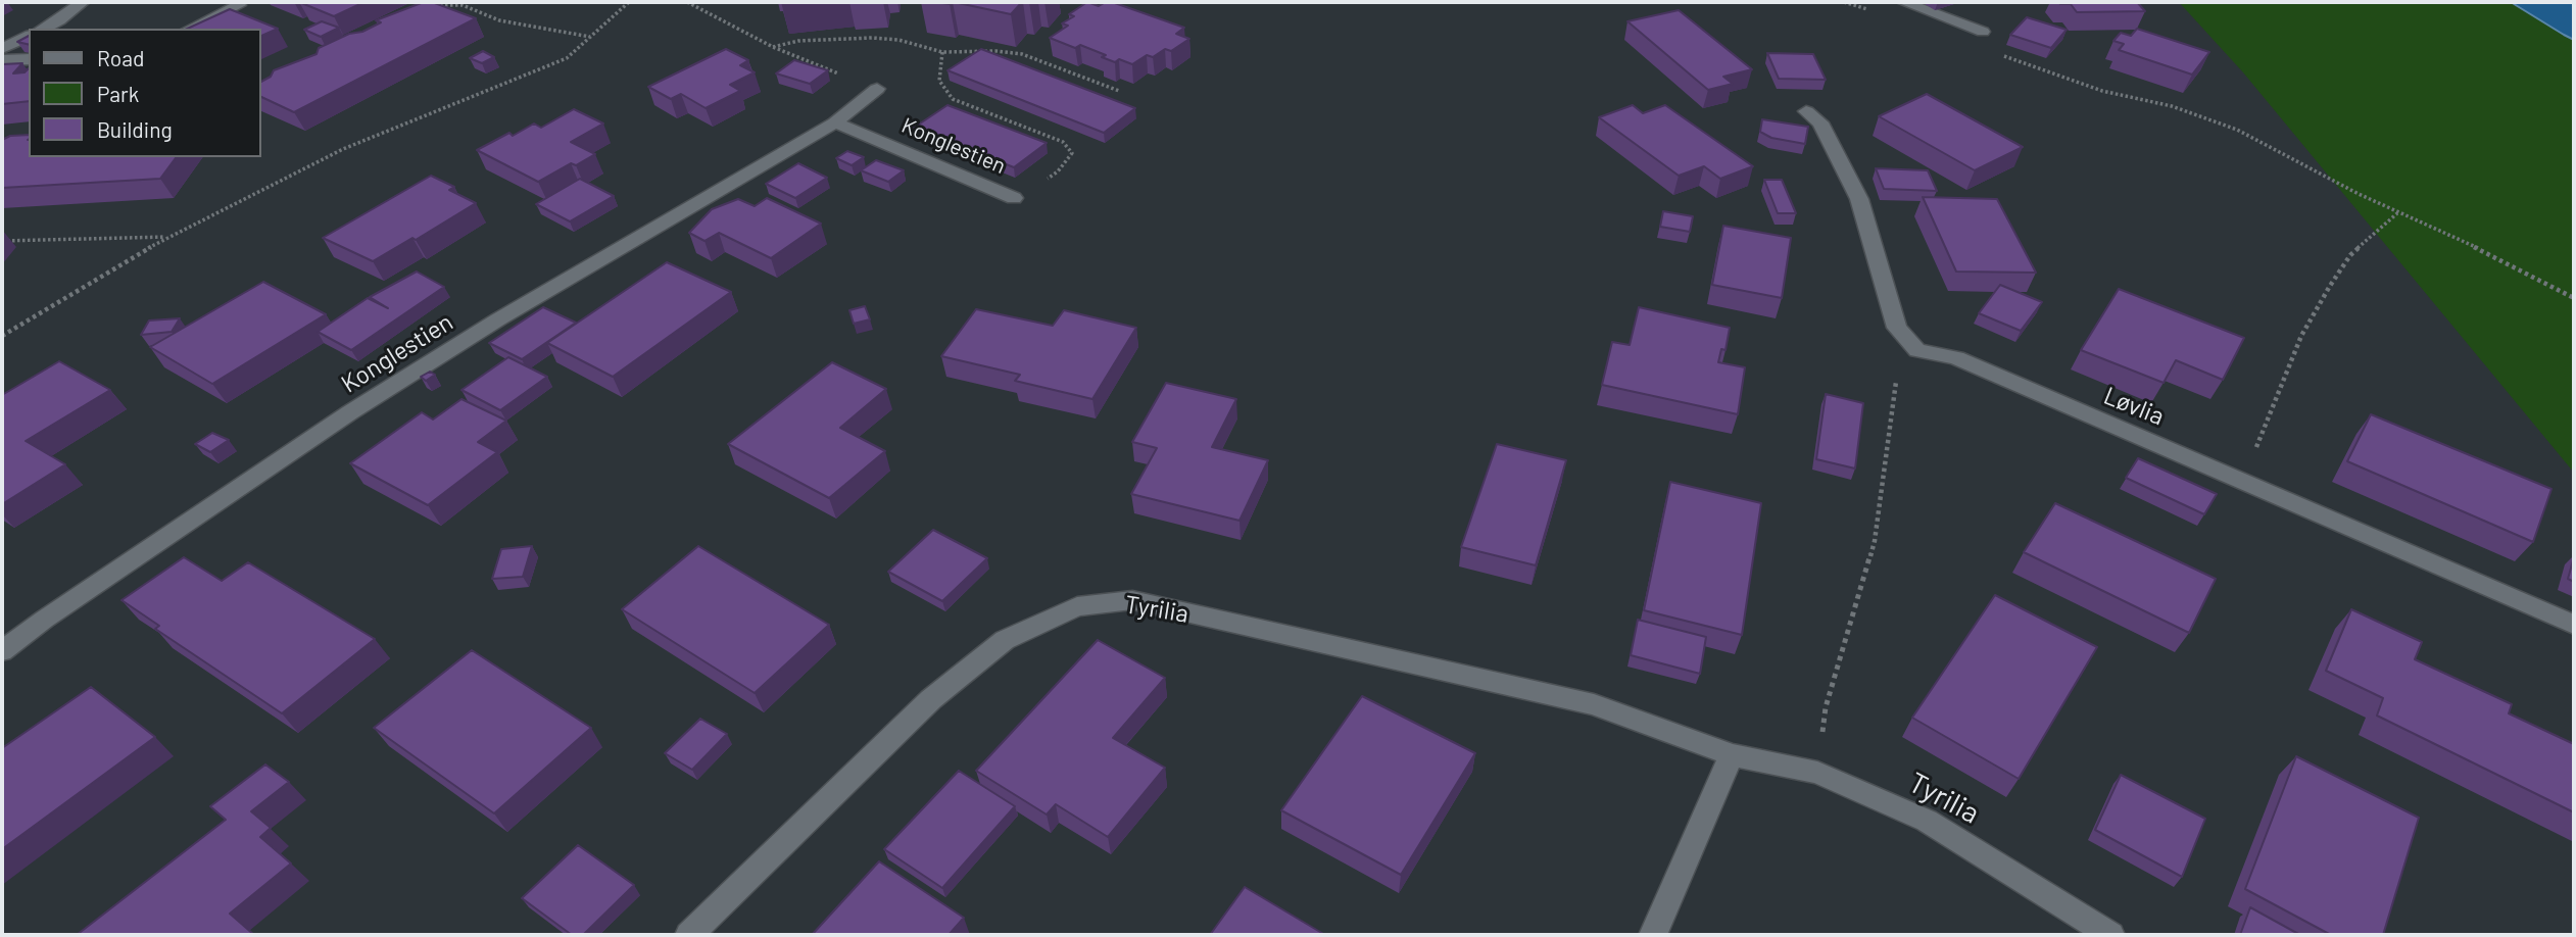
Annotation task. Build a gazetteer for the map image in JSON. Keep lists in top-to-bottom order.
{
  "streets": {
    "street": ["Konglestien", "Løvlia", "Tyrilia"]
  },
  "legend": ["Road", "Park", "Building"]
}
